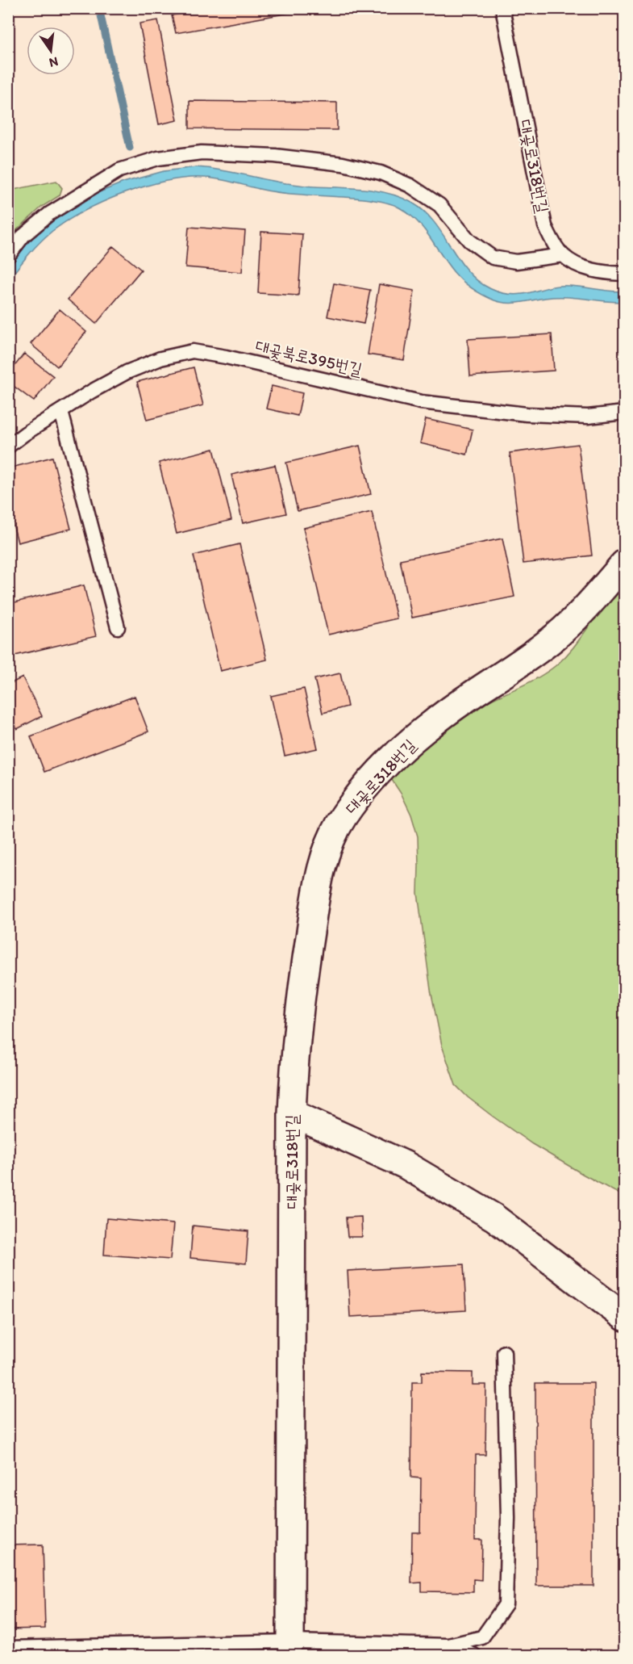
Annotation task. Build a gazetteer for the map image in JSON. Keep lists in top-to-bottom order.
{
  "streets": {
    "street": ["대곶로318번길"],
    "lane": ["대곶북로395번길"]
  },
  "north": "bottom"
}
